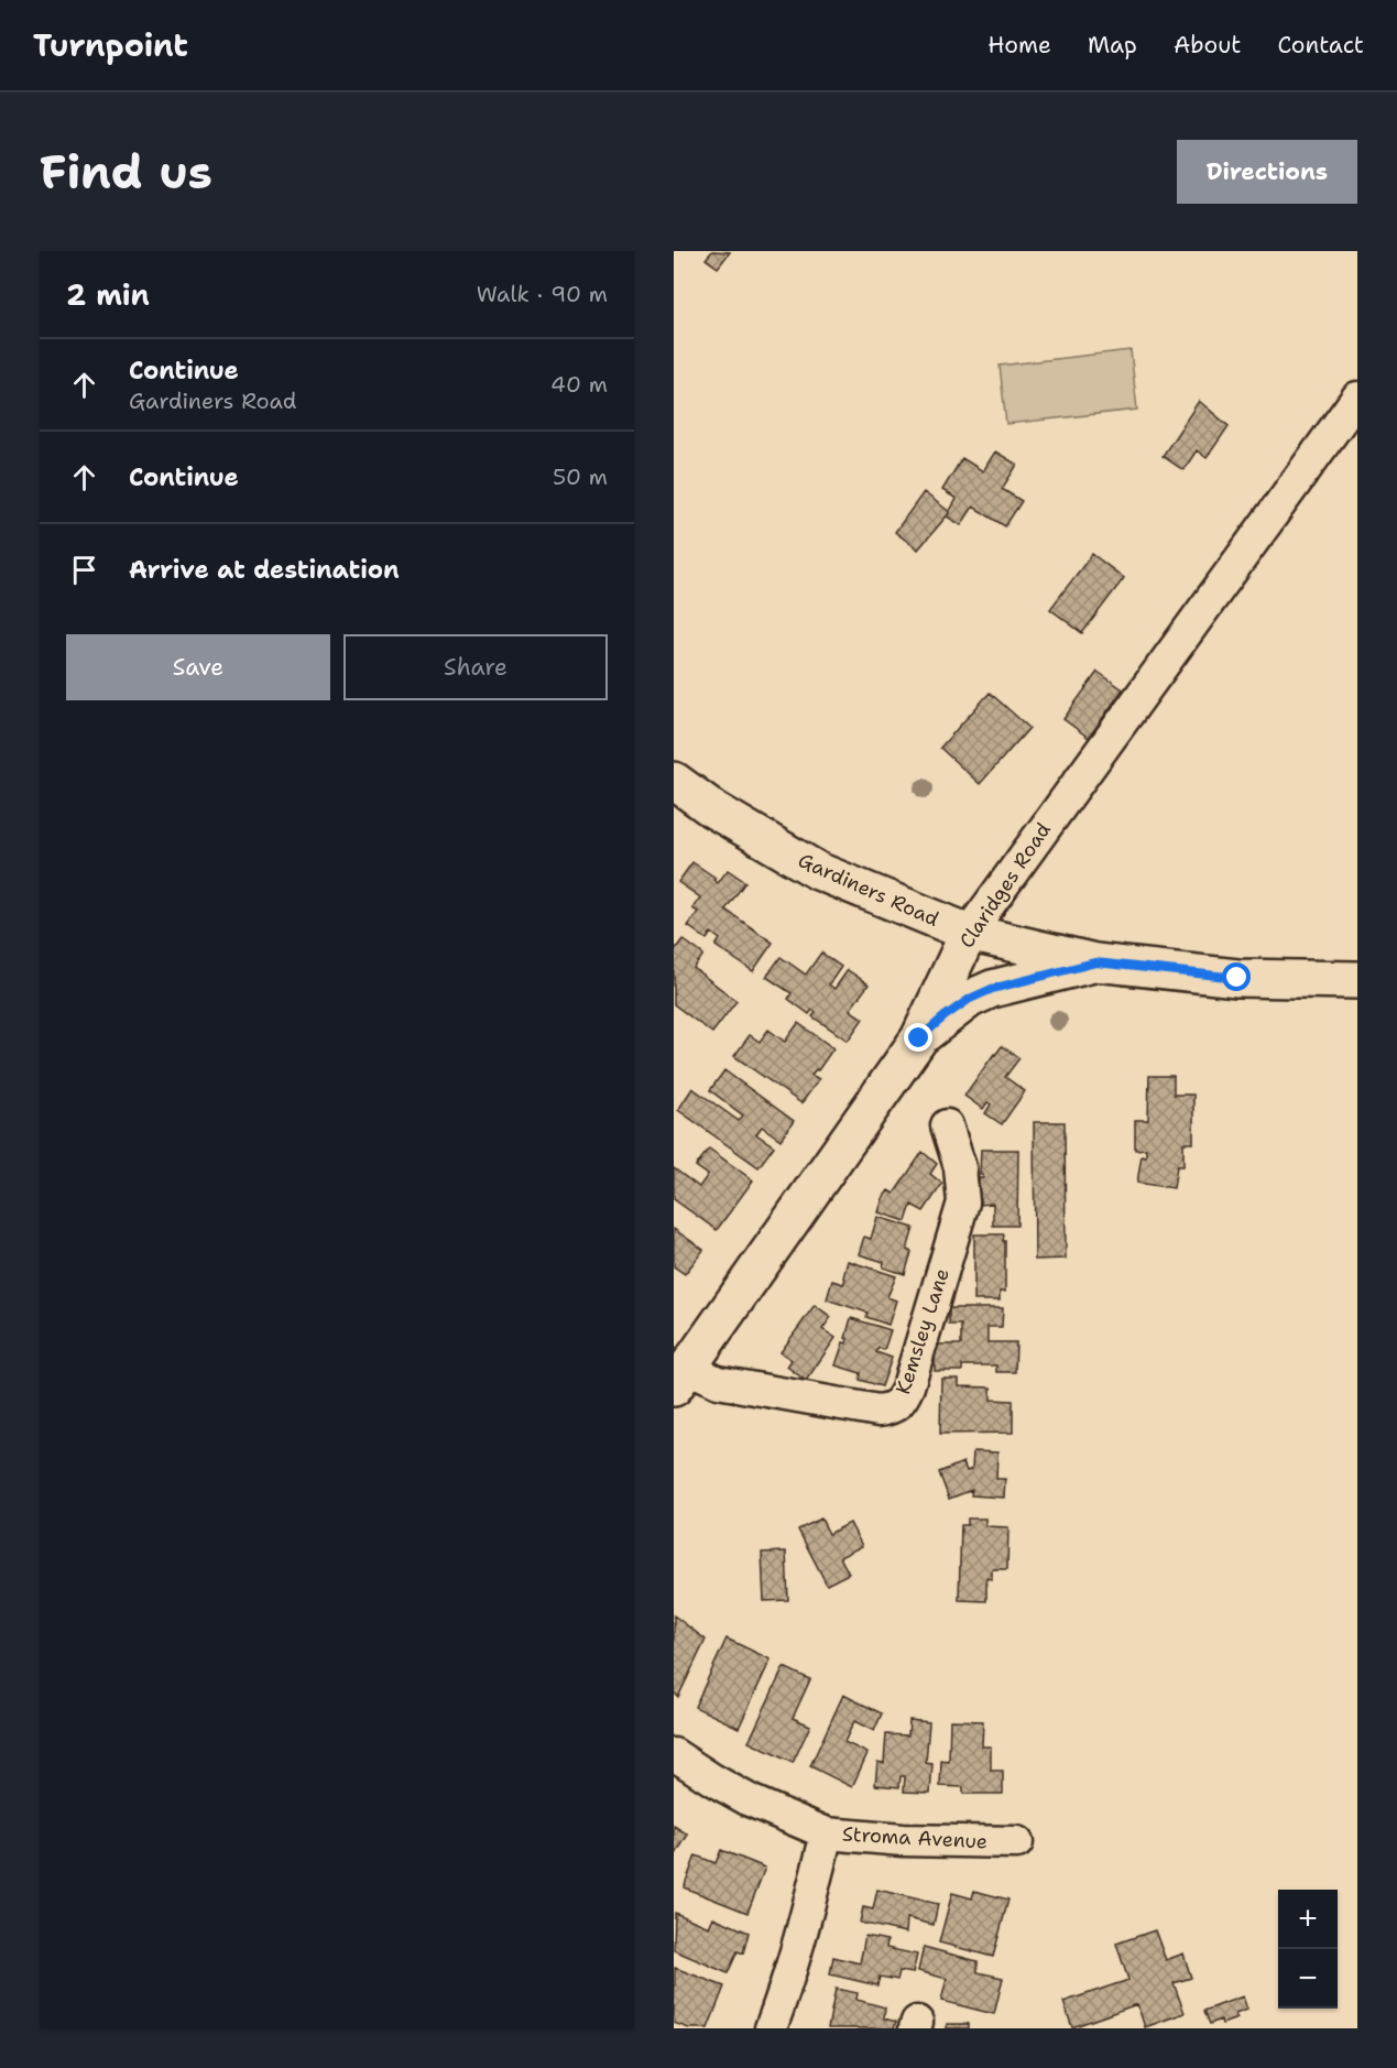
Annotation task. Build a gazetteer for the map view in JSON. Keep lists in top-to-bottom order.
{
  "streets": {
    "street": [
      "Claridges Road",
      "Gardiners Road",
      "Kemsley Lane",
      "Stroma Avenue"
    ]
  },
  "crossings": [
    ["Claridges Road", "Gardiners Road"],
    ["Claridges Road", "Kemsley Lane"]
  ],
  "page": {
    "header": "Turnpoint",
    "nav": [
      "Home",
      "Map",
      "About",
      "Contact"
    ],
    "buttons": [
      "Directions",
      ["Save", "Share"]
    ],
    "title": "Find us",
    "heading": ["2 min", "Walk · 90 m"],
    "list": [
      ["Continue", "Gardiners Road", "40 m"],
      ["Continue", "50 m"],
      "Arrive at destination"
    ],
    "map_buttons": ["+", "−"]
  }
}
